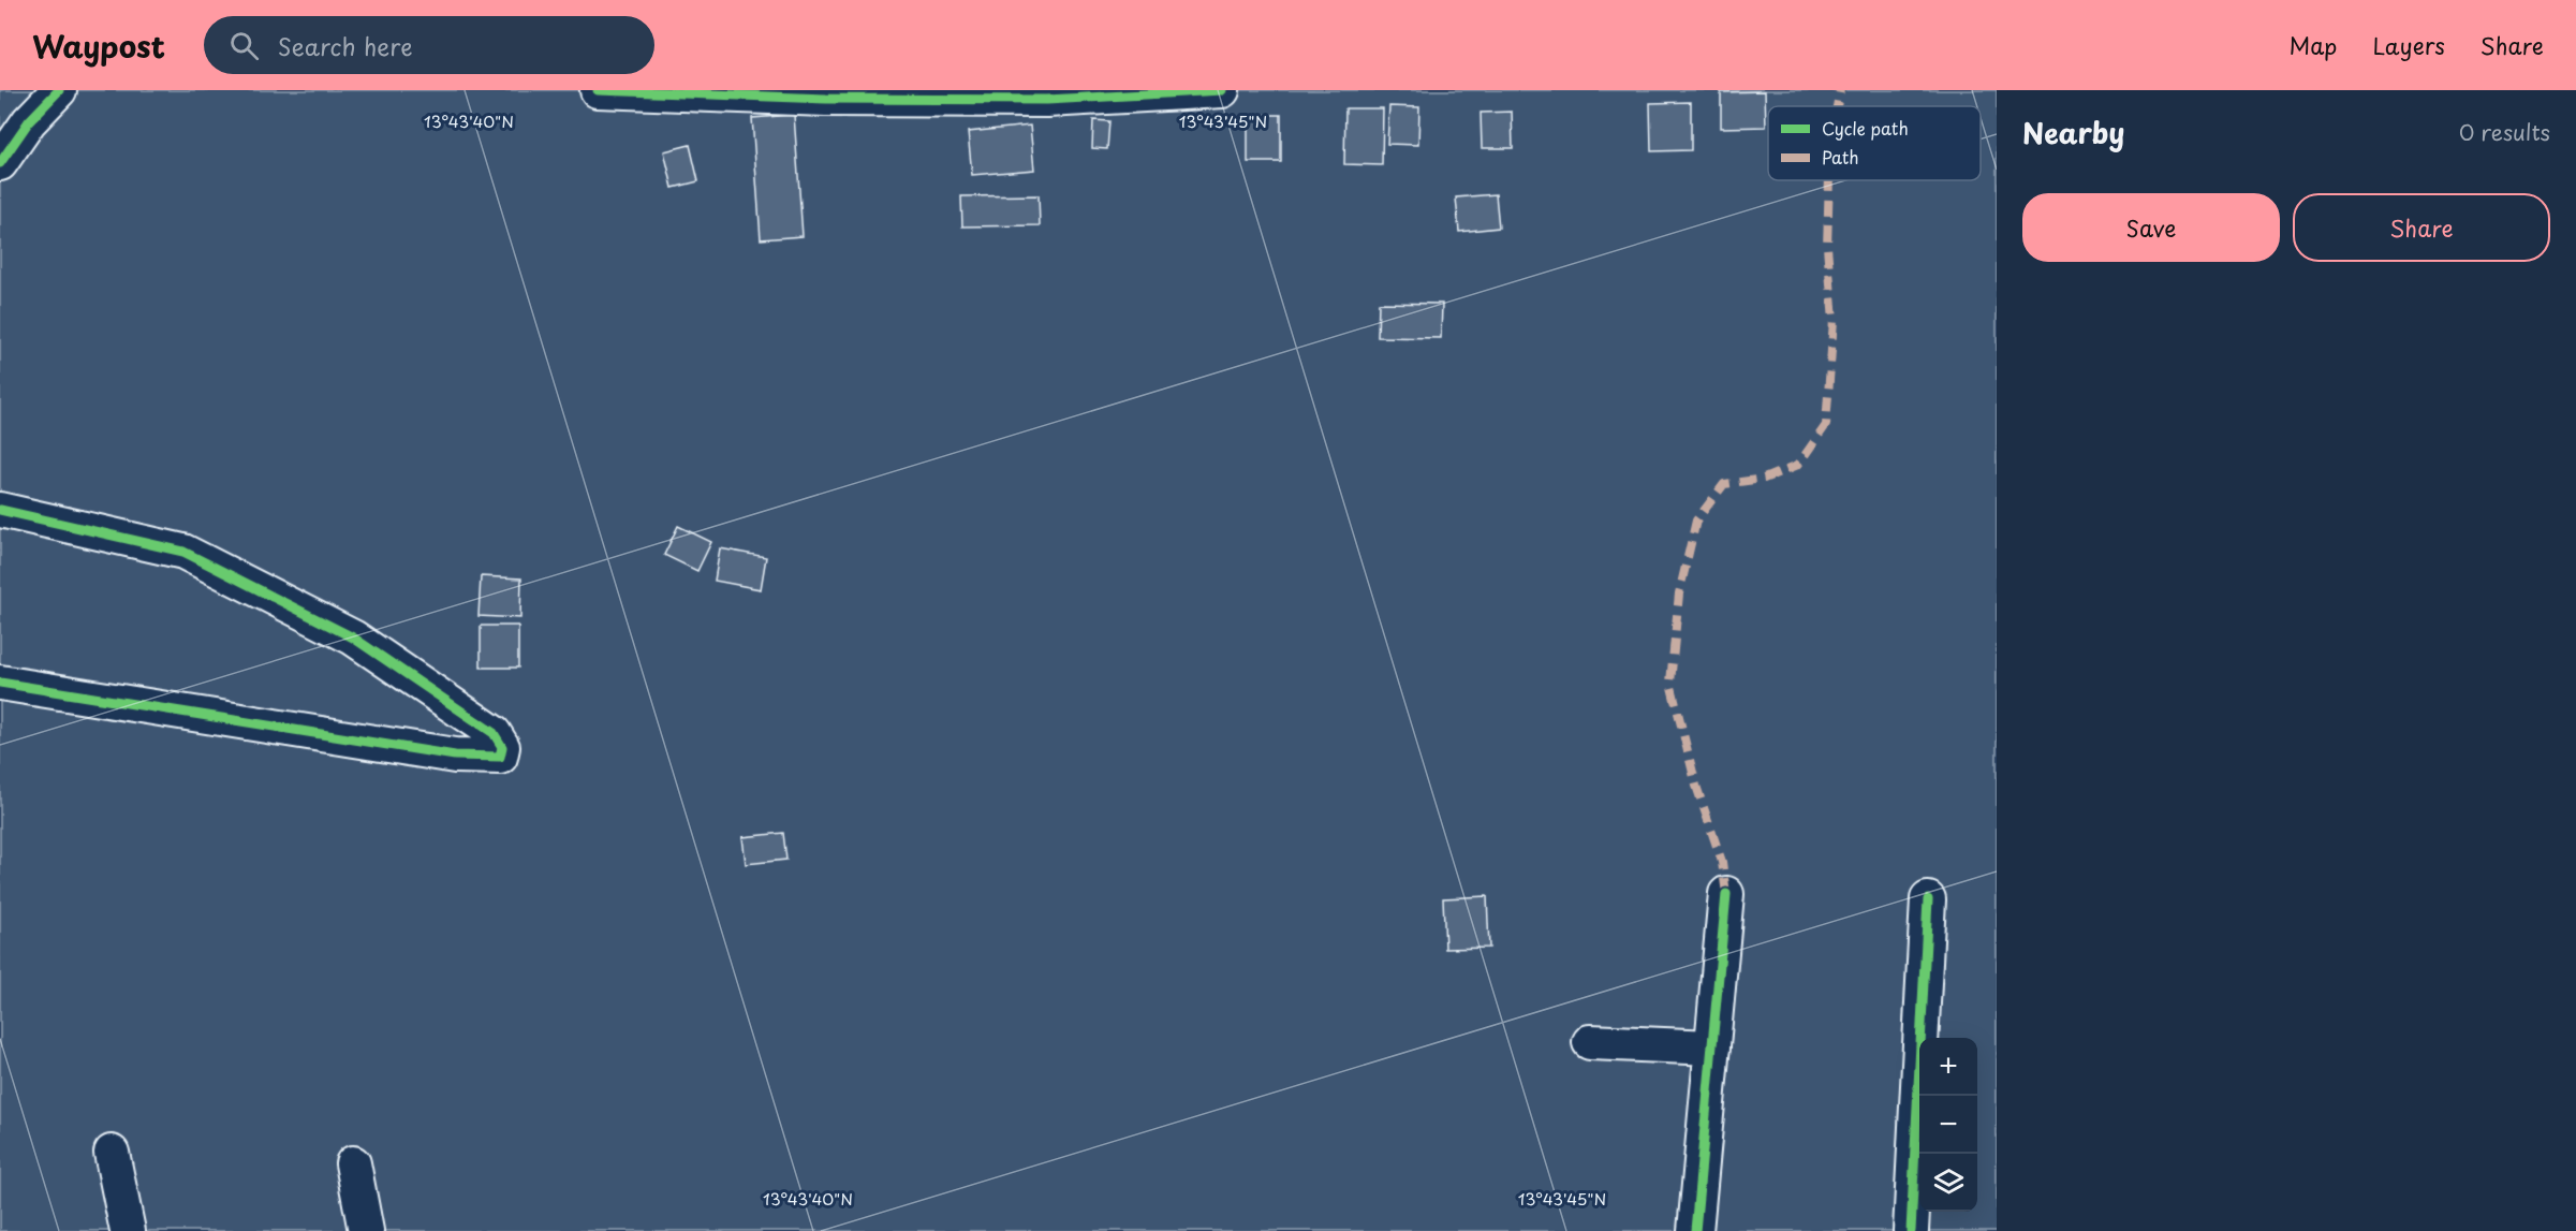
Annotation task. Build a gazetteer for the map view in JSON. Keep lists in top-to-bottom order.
{
  "legend": ["Cycle path", "Path"],
  "page": {
    "header": "Waypost",
    "search": "Search here",
    "nav": ["Map", "Layers", "Share"],
    "heading": ["Nearby", "0 results"],
    "buttons": ["Save", "Share"],
    "map_buttons": ["+", "−"]
  },
  "coordinates": ["13°43'40\"N", "13°43'45\"N"]
}
